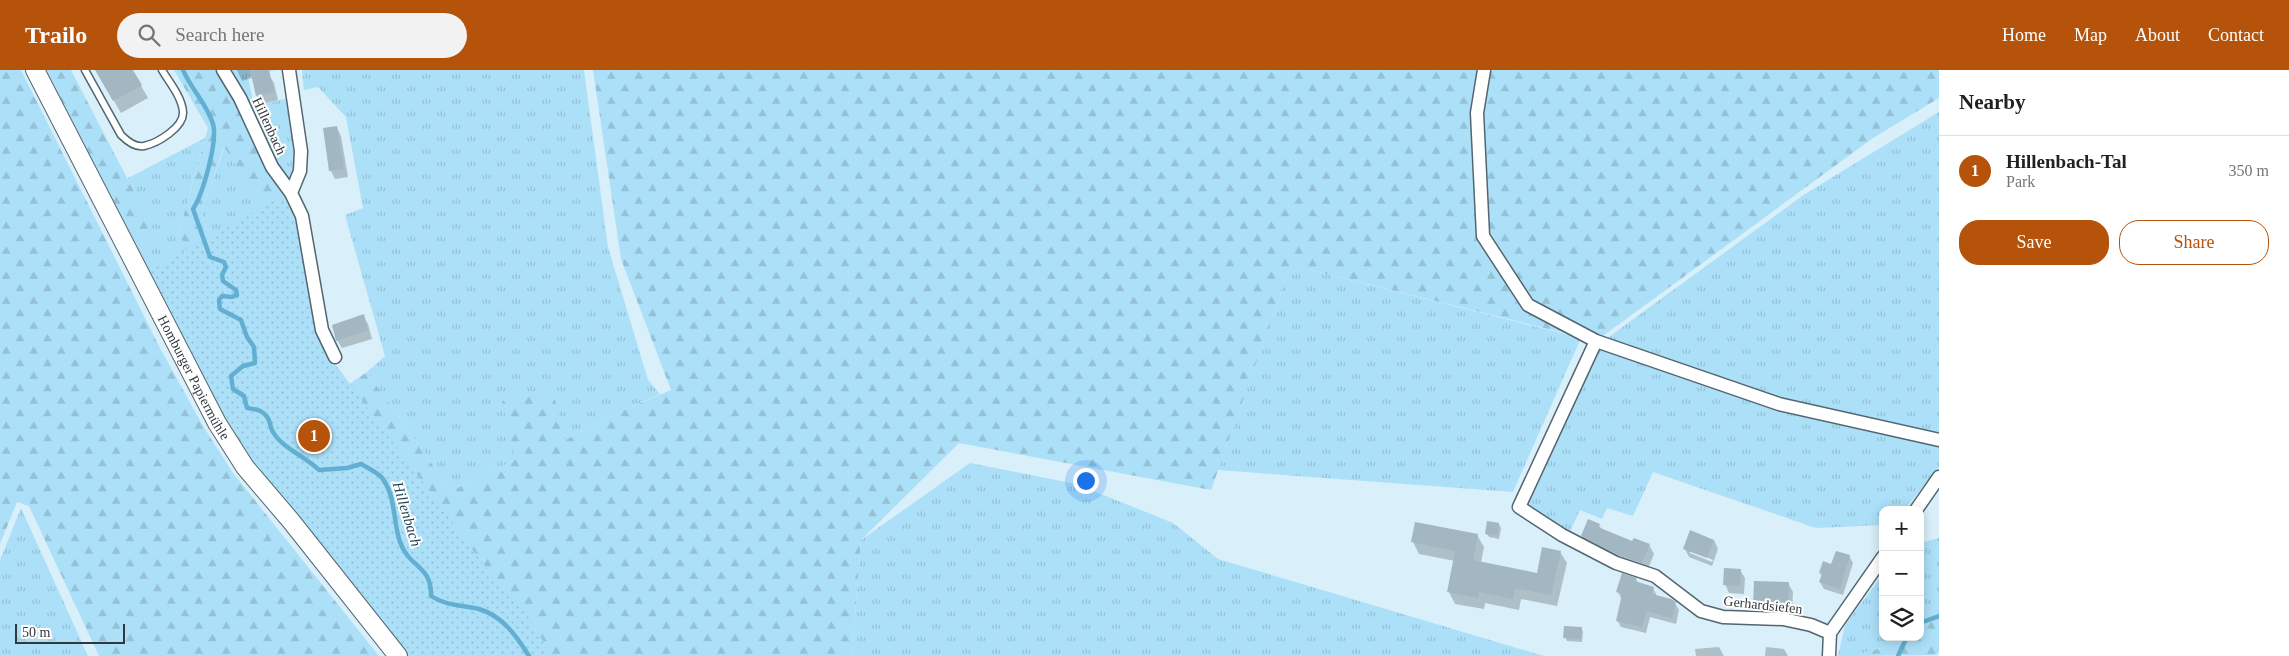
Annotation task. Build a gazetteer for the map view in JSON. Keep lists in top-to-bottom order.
{
  "streets": {
    "main road": ["Homburger Papiermühle"],
    "street": ["Hillenbach", "Gerhardsiefen"]
  },
  "water": ["Hillenbach"],
  "scale_bar": "50 m",
  "page": {
    "header": "Trailo",
    "search": "Search here",
    "nav": [
      "Home",
      "Map",
      "About",
      "Contact"
    ],
    "heading": "Nearby",
    "list": [
      {
        "mark": "1",
        "name": "Hillenbach-Tal",
        "note": "Park",
        "value": "350 m"
      }
    ],
    "buttons": ["Save", "Share"],
    "pins": "1",
    "map_buttons": ["+", "−"],
    "scale": "50 m"
  }
}
